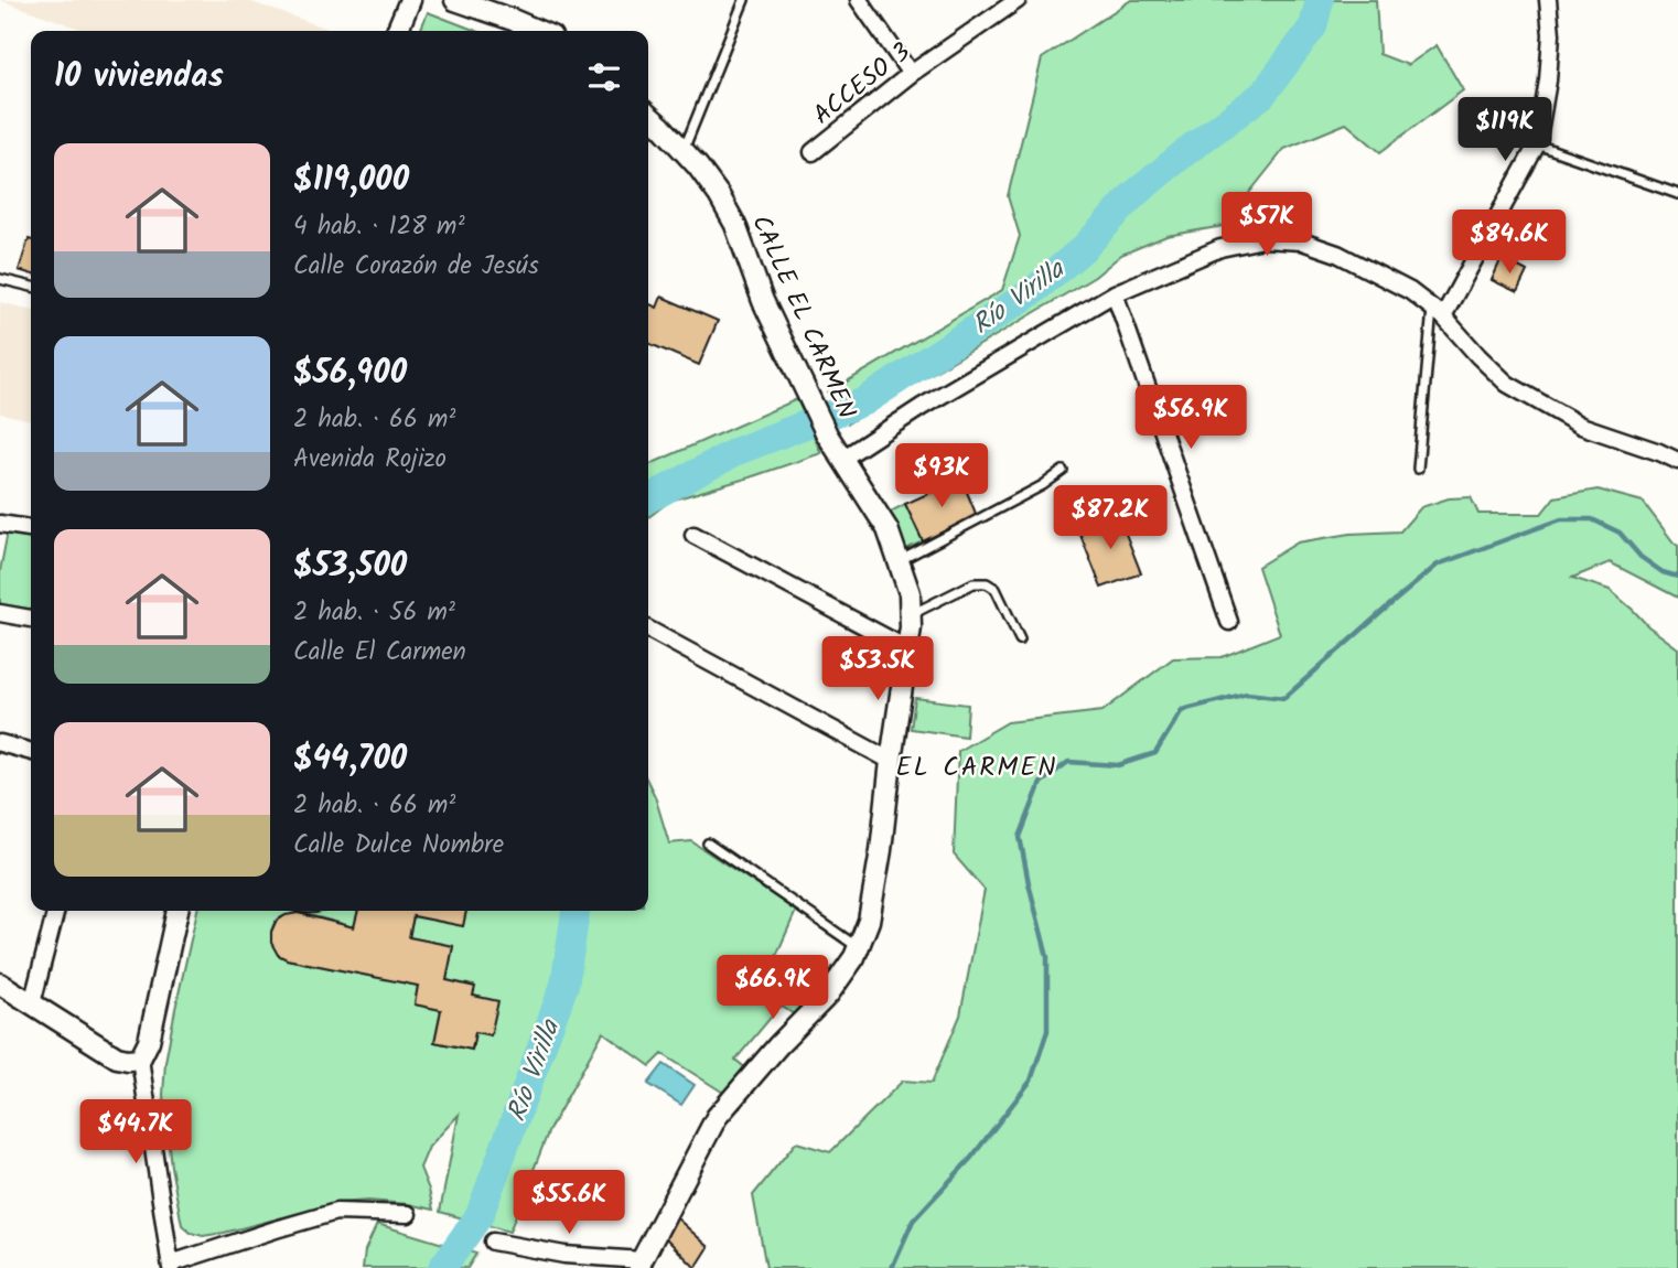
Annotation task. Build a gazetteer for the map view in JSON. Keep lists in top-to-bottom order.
{
  "streets": {
    "street": ["ACCESO 3", "CALLE EL CARMEN"]
  },
  "districts": ["EL CARMEN"],
  "water": ["Río Virilla"],
  "page": {
    "heading": "10 viviendas",
    "price": [
      "$119K",
      "$57K",
      "$84.6K",
      "$56.9K",
      "$93K",
      "$87.2K",
      "$53.5K",
      "$66.9K",
      "$44.7K",
      "$55.6K"
    ],
    "list": [
      {
        "name": "$119,000",
        "note": "4 hab. · 128 m² · Calle Corazón de Jesús"
      },
      {
        "name": "$56,900",
        "note": "2 hab. · 66 m² · Avenida Rojizo"
      },
      {
        "name": "$53,500",
        "note": "2 hab. · 56 m² · Calle El Carmen"
      },
      {
        "name": "$44,700",
        "note": "2 hab. · 66 m² · Calle Dulce Nombre"
      }
    ]
  }
}
